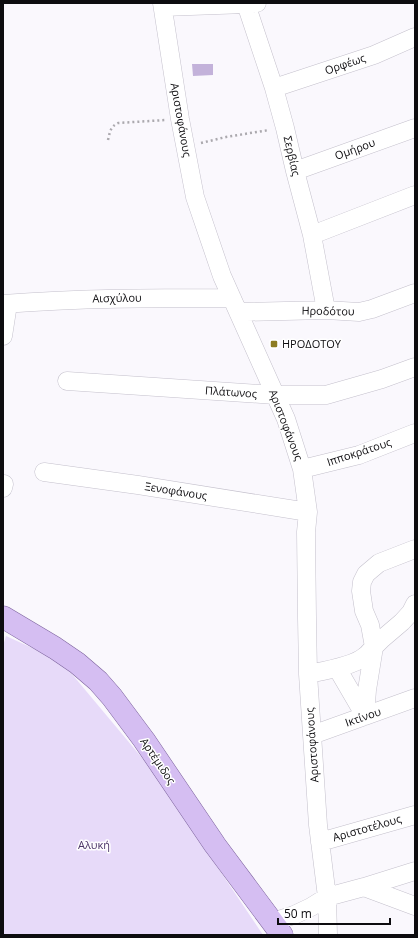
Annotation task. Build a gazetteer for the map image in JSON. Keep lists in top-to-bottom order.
{
  "streets": {
    "main road": ["Αρτέμιδος"],
    "street": [
      "Ορφέως",
      "Αριστοφάνους",
      "Ομήρου",
      "Σερβίας",
      "Αισχύλου",
      "Ηροδότου",
      "Πλάτωνος",
      "Ιπποκράτους",
      "Ξενοφάνους",
      "Ικτίνου",
      "Αριστοτέλους"
    ]
  },
  "crossings": [
    ["Ορφέως", "Σερβίας"],
    ["Αριστοφάνους", "Αισχύλου"],
    ["Αριστοφάνους", "Ηροδότου"],
    ["Αριστοφάνους", "Πλάτωνος"],
    ["Αριστοφάνους", "Ιπποκράτους"],
    ["Αριστοφάνους", "Ξενοφάνους"],
    ["Αριστοφάνους", "Ικτίνου"],
    ["Αριστοφάνους", "Αριστοτέλους"],
    ["Ομήρου", "Σερβίας"],
    ["Σερβίας", "Ηροδότου"],
    ["Αισχύλου", "Ηροδότου"]
  ],
  "parks": ["Αλυκή"],
  "places": {
    "transit": ["ΗΡΟΔΟΤΟΥ"]
  },
  "scale_bar": "50 m"
}
